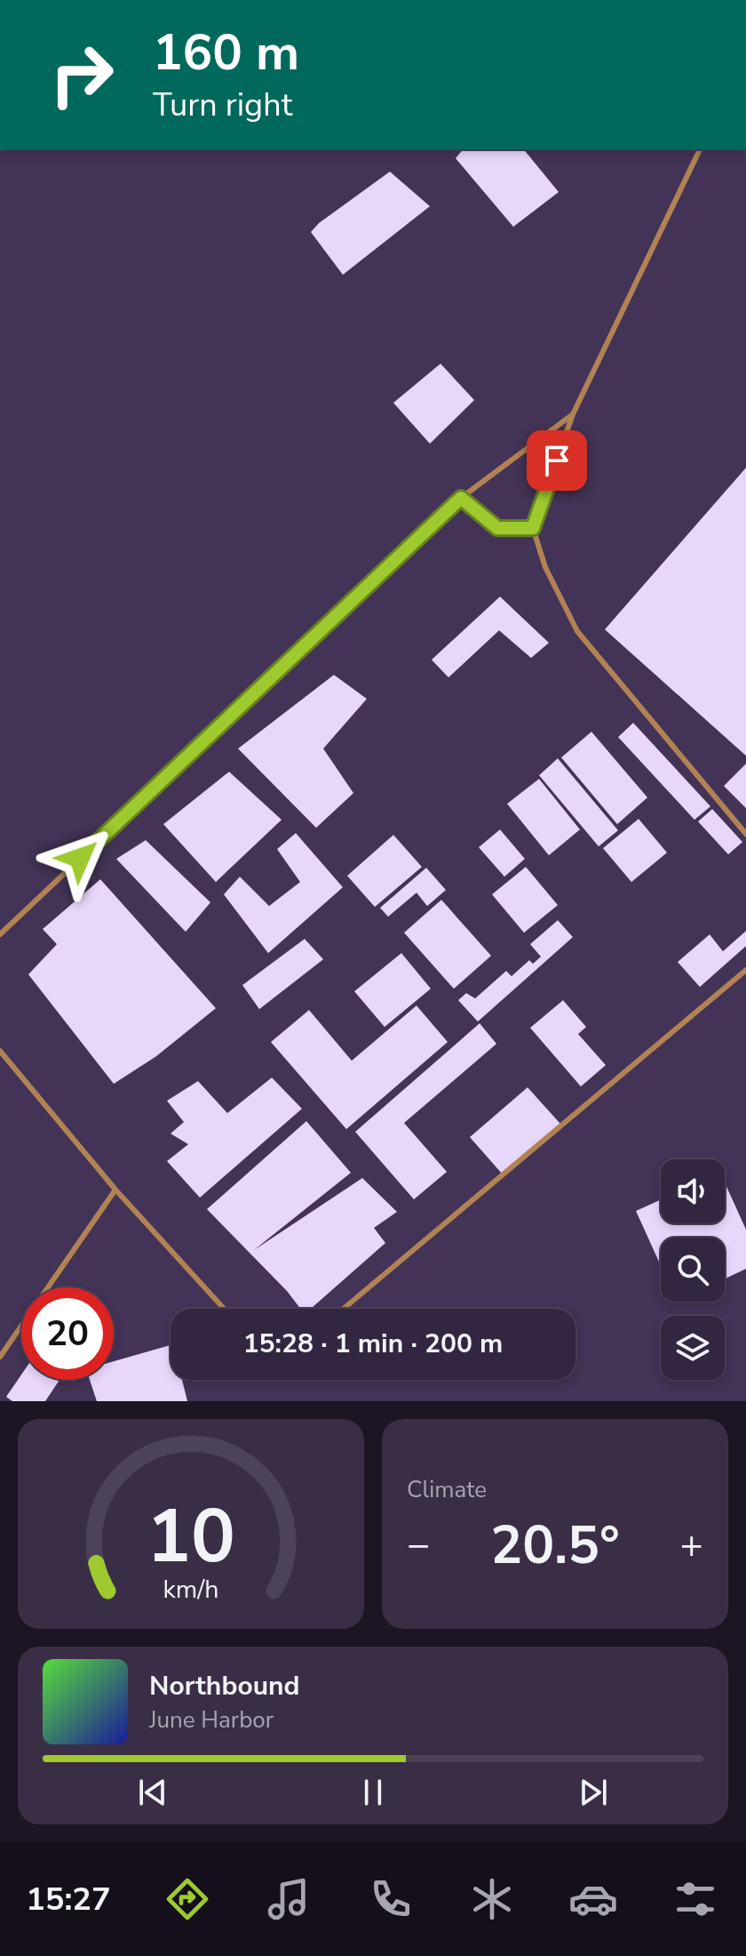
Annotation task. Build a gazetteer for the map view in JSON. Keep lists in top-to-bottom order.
{
  "page": {
    "turn": ["160 m", "Turn right"],
    "limit": "20",
    "trip": "15:28 · 1 min · 200 m",
    "tile": "Climate",
    "heat": ["−", "20.5°", "+"],
    "song": ["Northbound", "June Harbor"],
    "tabs": "15:27",
    "gauge": ["10", "km/h"]
  }
}
